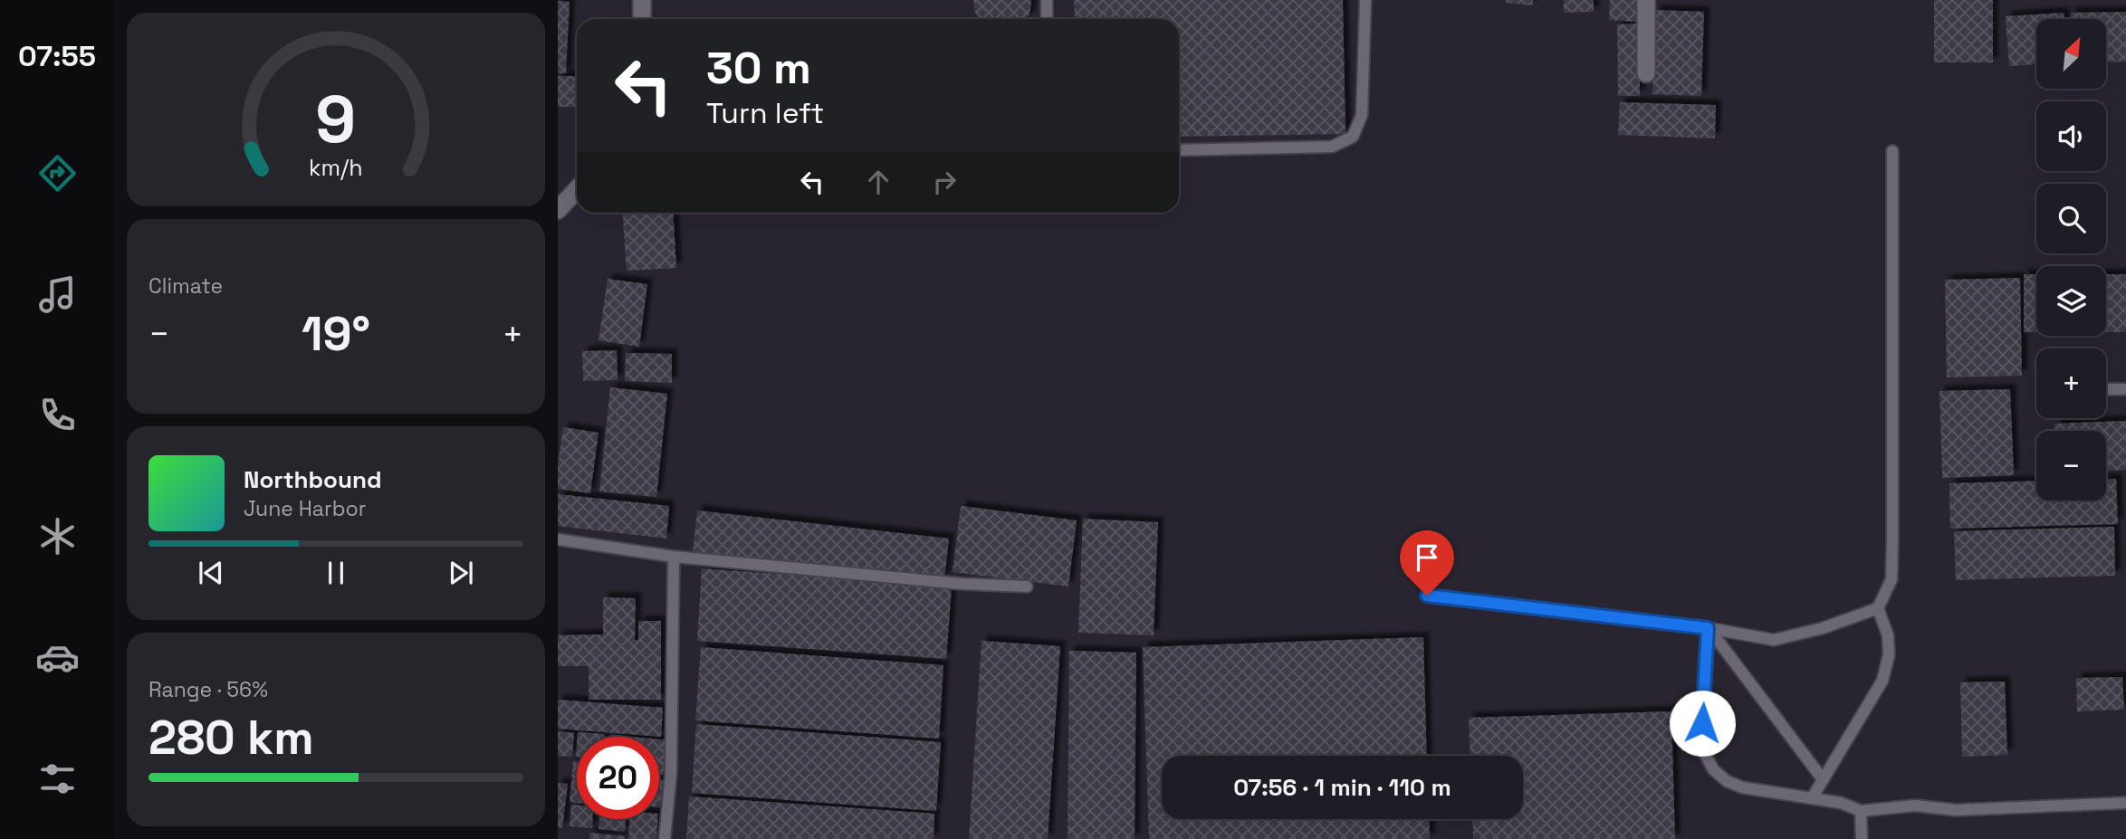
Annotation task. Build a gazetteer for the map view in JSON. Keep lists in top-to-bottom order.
{
  "north": "top right",
  "page": {
    "tabs": "07:55",
    "map_buttons": ["+", "−"],
    "turn": ["30 m", "Turn left"],
    "tile": [
      "Climate",
      ["Range · 56%", "280 km"]
    ],
    "heat": ["−", "19°", "+"],
    "song": ["Northbound", "June Harbor"],
    "limit": "20",
    "trip": "07:56 · 1 min · 110 m",
    "gauge": ["9", "km/h"]
  }
}
